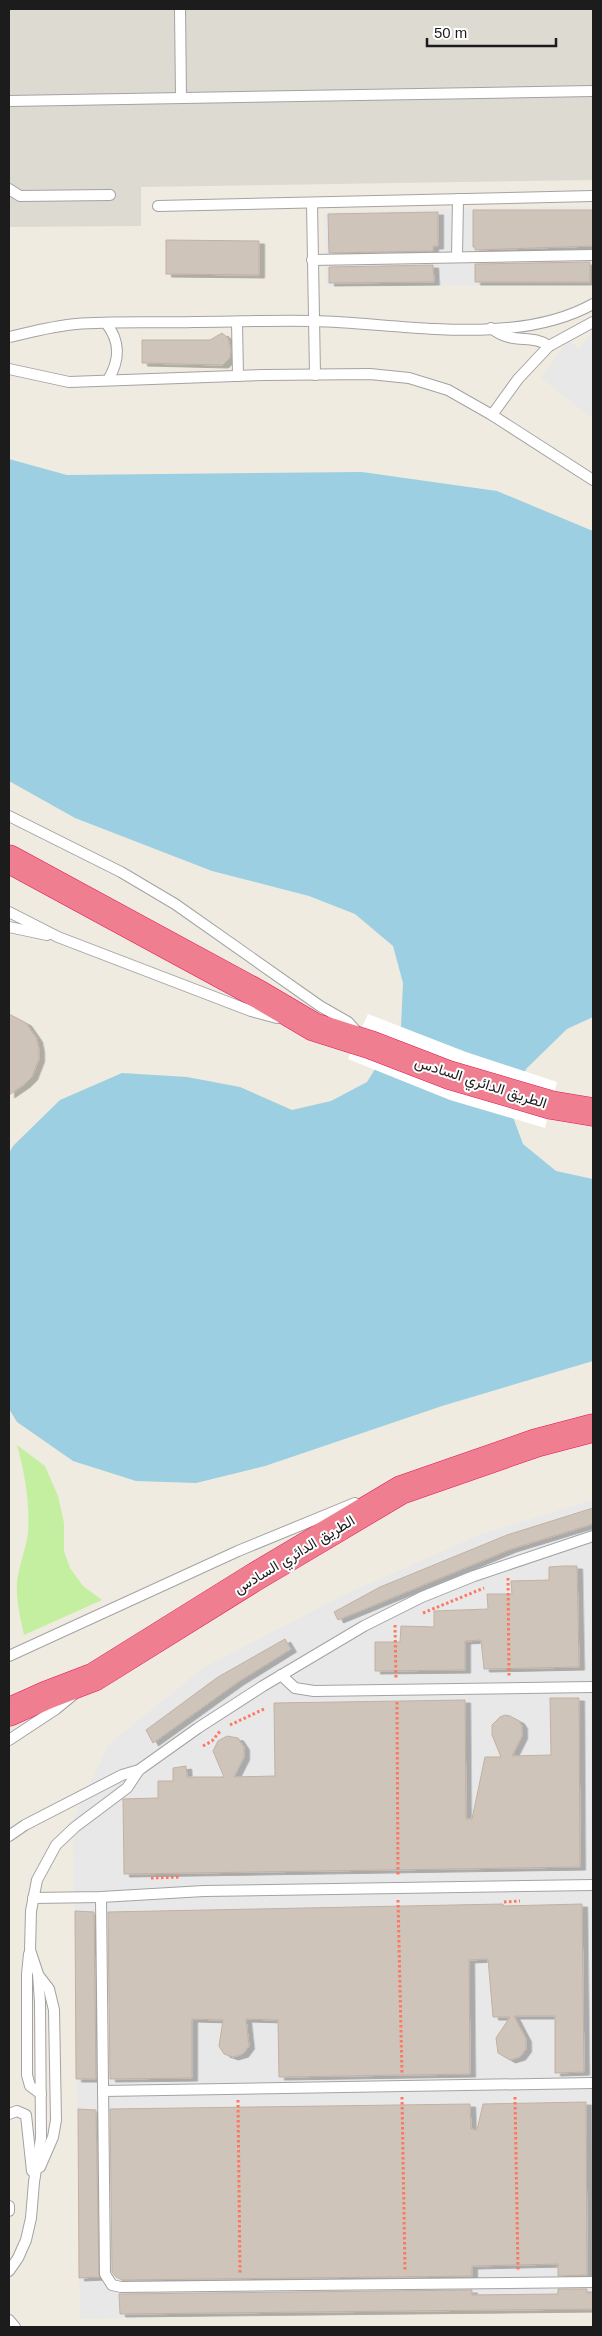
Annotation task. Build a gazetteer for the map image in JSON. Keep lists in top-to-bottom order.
{
  "streets": {
    "highway": ["الطريق الدائري السادس"]
  },
  "scale_bar": "50 m"
}
